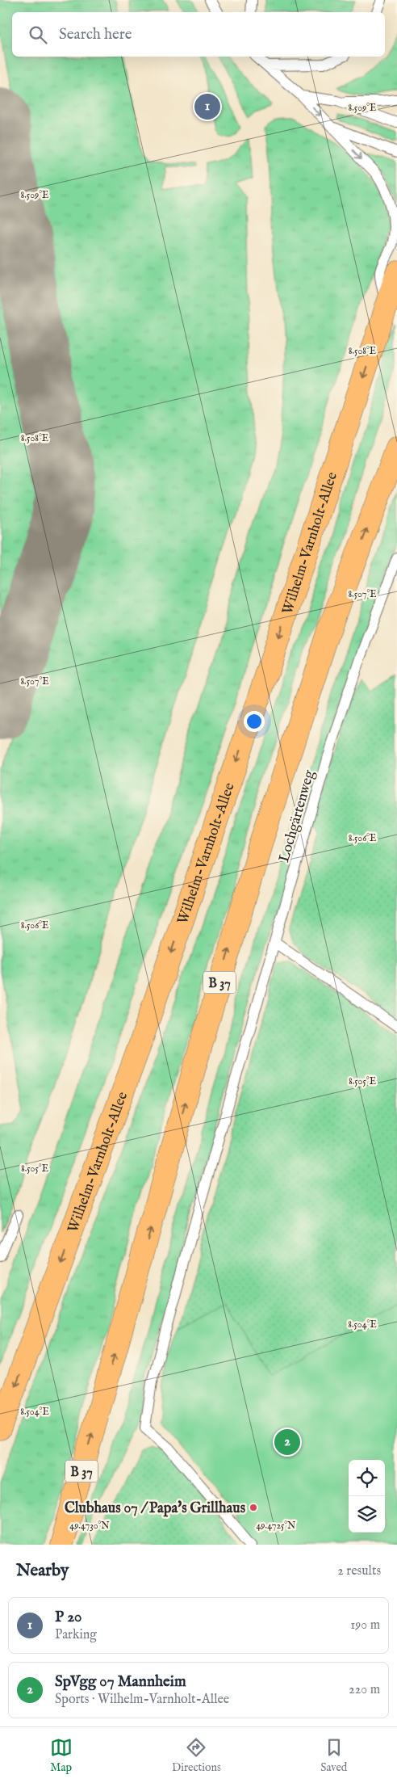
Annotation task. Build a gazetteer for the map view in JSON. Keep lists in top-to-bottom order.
{
  "streets": {
    "main road": ["Wilhelm-Varnholt-Allee", "B 37"],
    "lane": ["Lochgärtenweg"]
  },
  "places": ["Clubhaus 07 / Papa's Grillhaus"],
  "page": {
    "search": "Search here",
    "pins": ["1", "2"],
    "heading": ["Nearby", "2 results"],
    "list": [
      {
        "mark": "1",
        "name": "P 20",
        "note": "Parking",
        "value": "190 m"
      },
      {
        "mark": "2",
        "name": "SpVgg 07 Mannheim",
        "note": "Sports · Wilhelm-Varnholt-Allee",
        "value": "220 m"
      }
    ],
    "nav": ["Map", "Directions", "Saved"]
  },
  "coordinates": [
    "8.509°E",
    "8.508°E",
    "8.507°E",
    "8.506°E",
    "8.505°E",
    "8.504°E",
    "49.4730°N",
    "49.4725°N"
  ]
}
